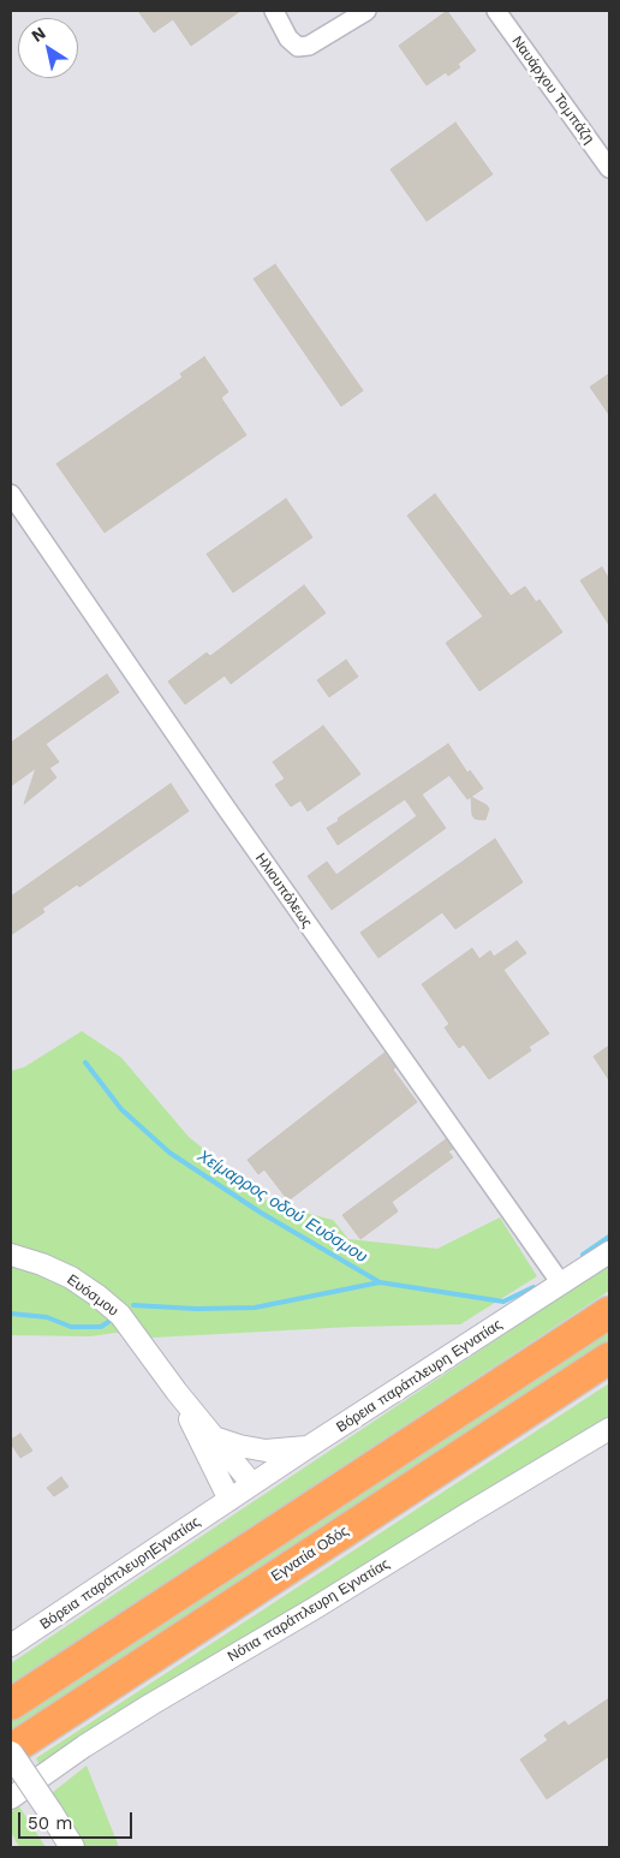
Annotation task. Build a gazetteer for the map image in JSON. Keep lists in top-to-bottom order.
{
  "streets": {
    "highway": ["Εγνατία Οδός"],
    "street": [
      "Ναυάρχου Τομπάζη",
      "Ηλιουπόλεως",
      "Ευόσμου",
      "Βόρεια παράπλευρη Εγνατίας",
      "Βόρεια παράπλευρηΕγνατίας",
      "Νότια παράπλευρη Εγνατίας"
    ]
  },
  "crossings": [
    ["Ηλιουπόλεως", "Βόρεια παράπλευρη Εγνατίας"],
    ["Βόρεια παράπλευρη Εγνατίας", "Βόρεια παράπλευρηΕγνατίας"]
  ],
  "water": ["Χείμαρρος οδού Ευόσμου"],
  "scale_bar": "50 m",
  "north": "top left"
}
